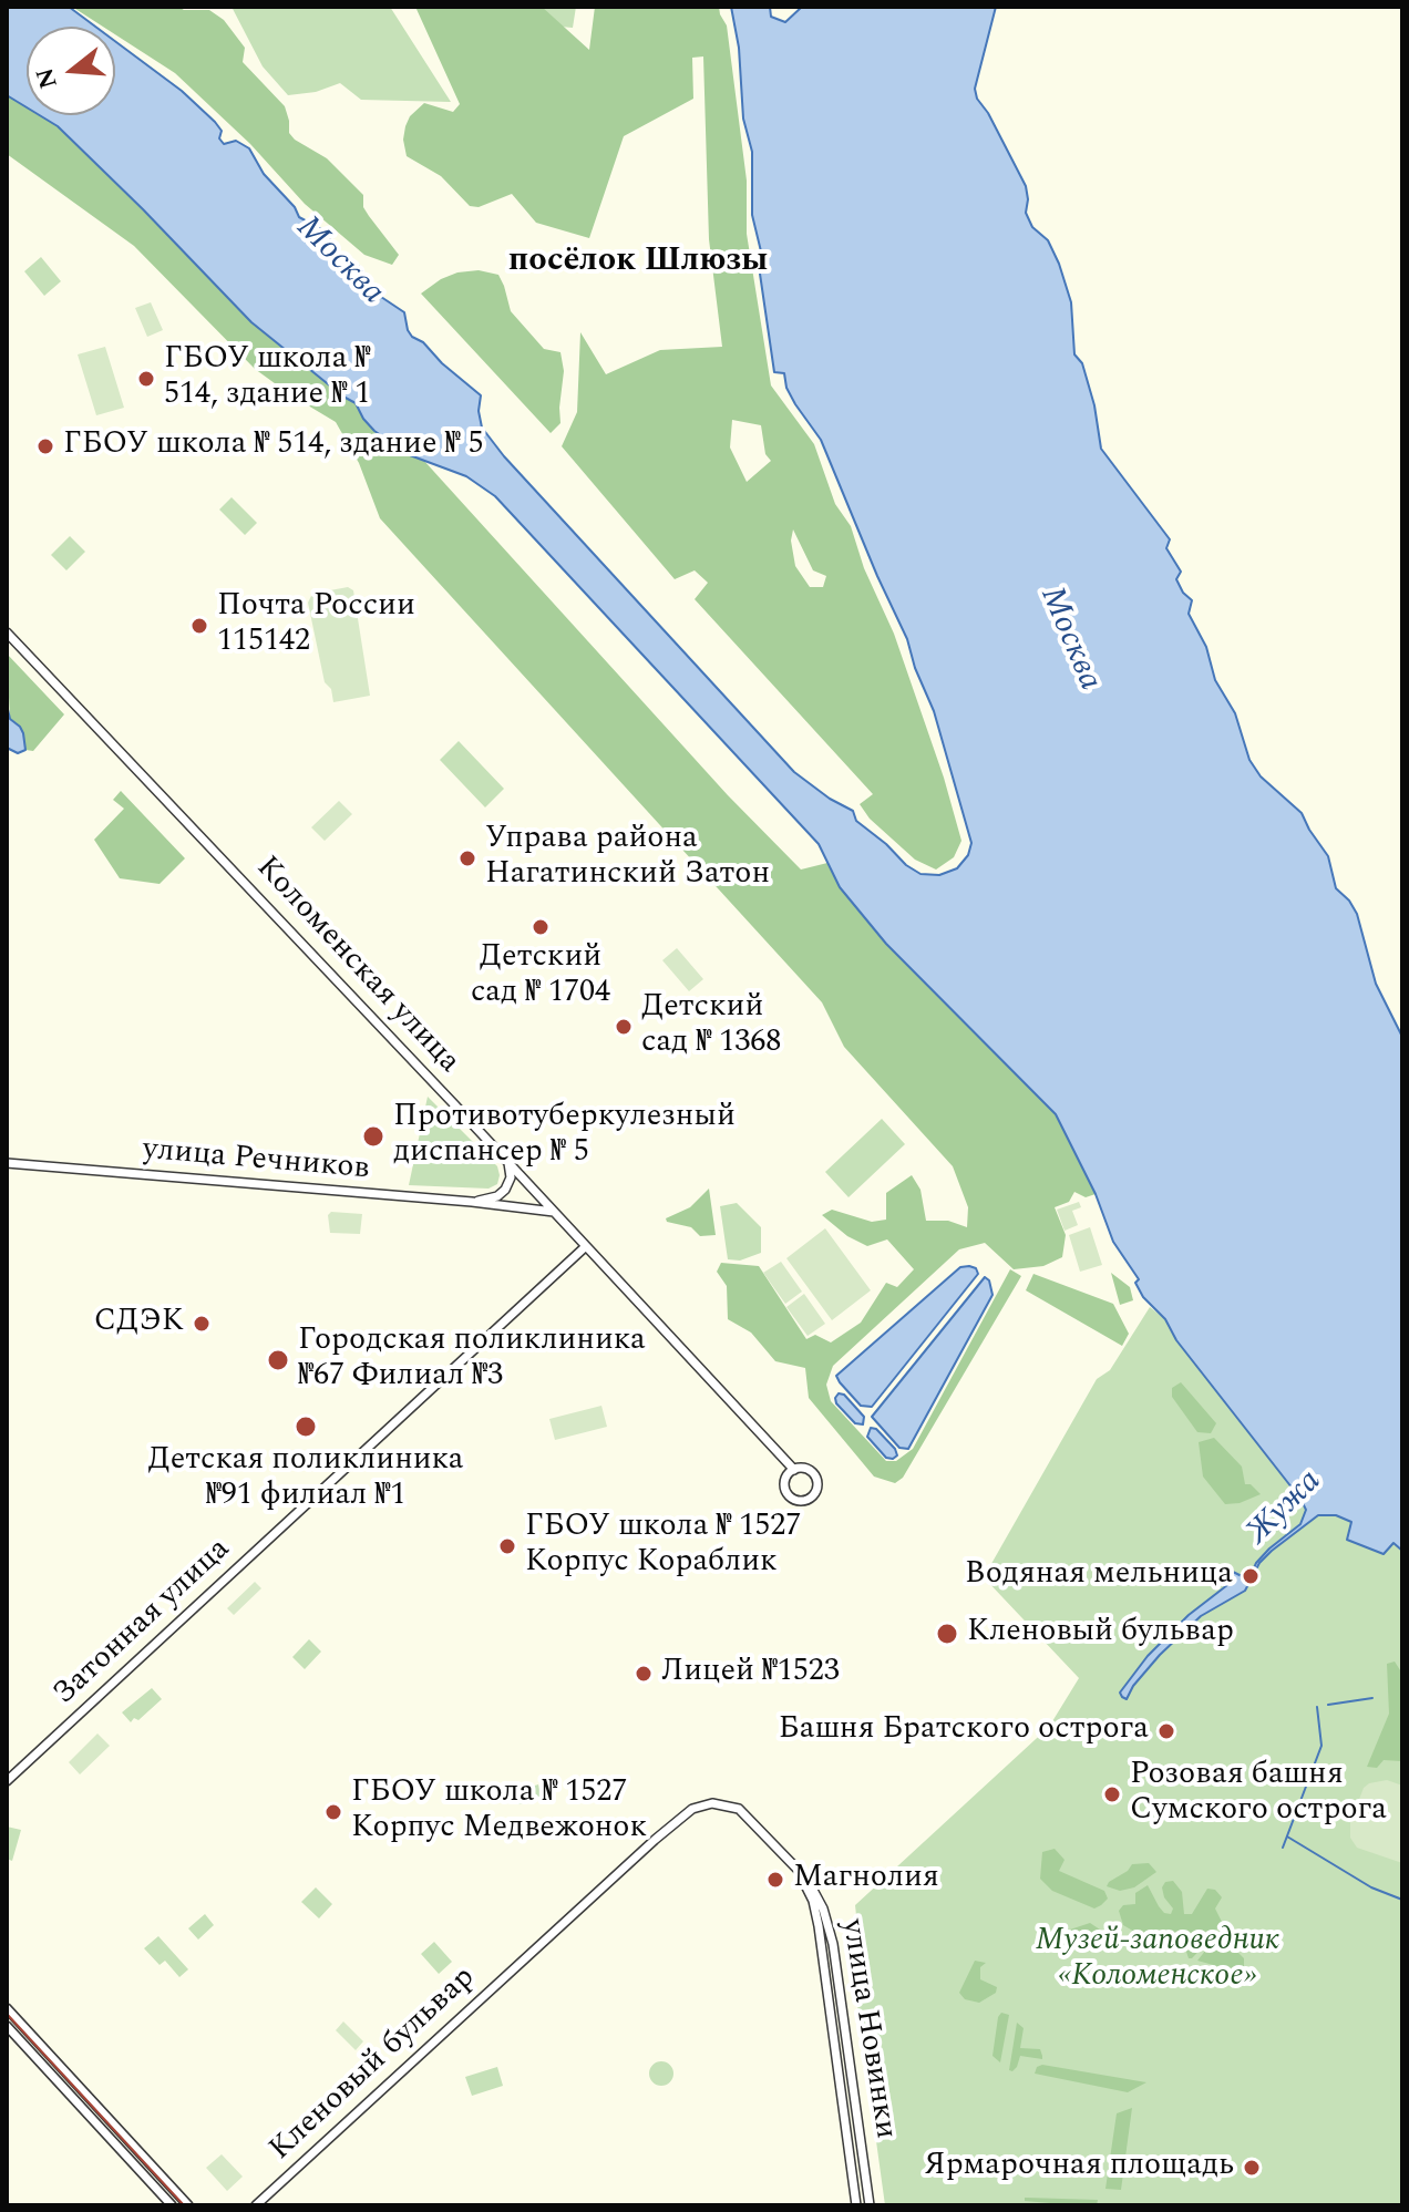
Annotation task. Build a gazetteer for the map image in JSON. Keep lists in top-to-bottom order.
{
  "streets": {
    "street": [
      "Коломенская улица",
      "улица Речников",
      "Затонная улица",
      "улица Новинки",
      "Кленовый бульвар"
    ]
  },
  "crossings": [
    ["Коломенская улица", "улица Речников"],
    ["Коломенская улица", "Затонная улица"],
    ["улица Новинки", "Кленовый бульвар"]
  ],
  "districts": ["посёлок Шлюзы"],
  "water": ["Москва", "Жужа"],
  "parks": ["Музей-заповедник «Коломенское»"],
  "places": [
    "ГБОУ школа № 514, здание № 1",
    "ГБОУ школа № 514, здание № 5",
    "Почта России 115142",
    "Управа района Нагатинский Затон",
    "Детский сад № 1704",
    "Детский сад № 1368",
    "Противотуберкулезный диспансер № 5",
    "СДЭК",
    "Городская поликлиника №67 Филиал №3",
    "Детская поликлиника №91 филиал №1",
    "ГБОУ школа № 1527 Корпус Кораблик",
    "Водяная мельница",
    "Кленовый бульвар",
    "Лицей №1523",
    "Башня Братского острога",
    "Розовая башня Сумского острога",
    "ГБОУ школа № 1527 Корпус Медвежонок",
    "Магнолия",
    "Ярмарочная площадь"
  ],
  "north": "left"
}
